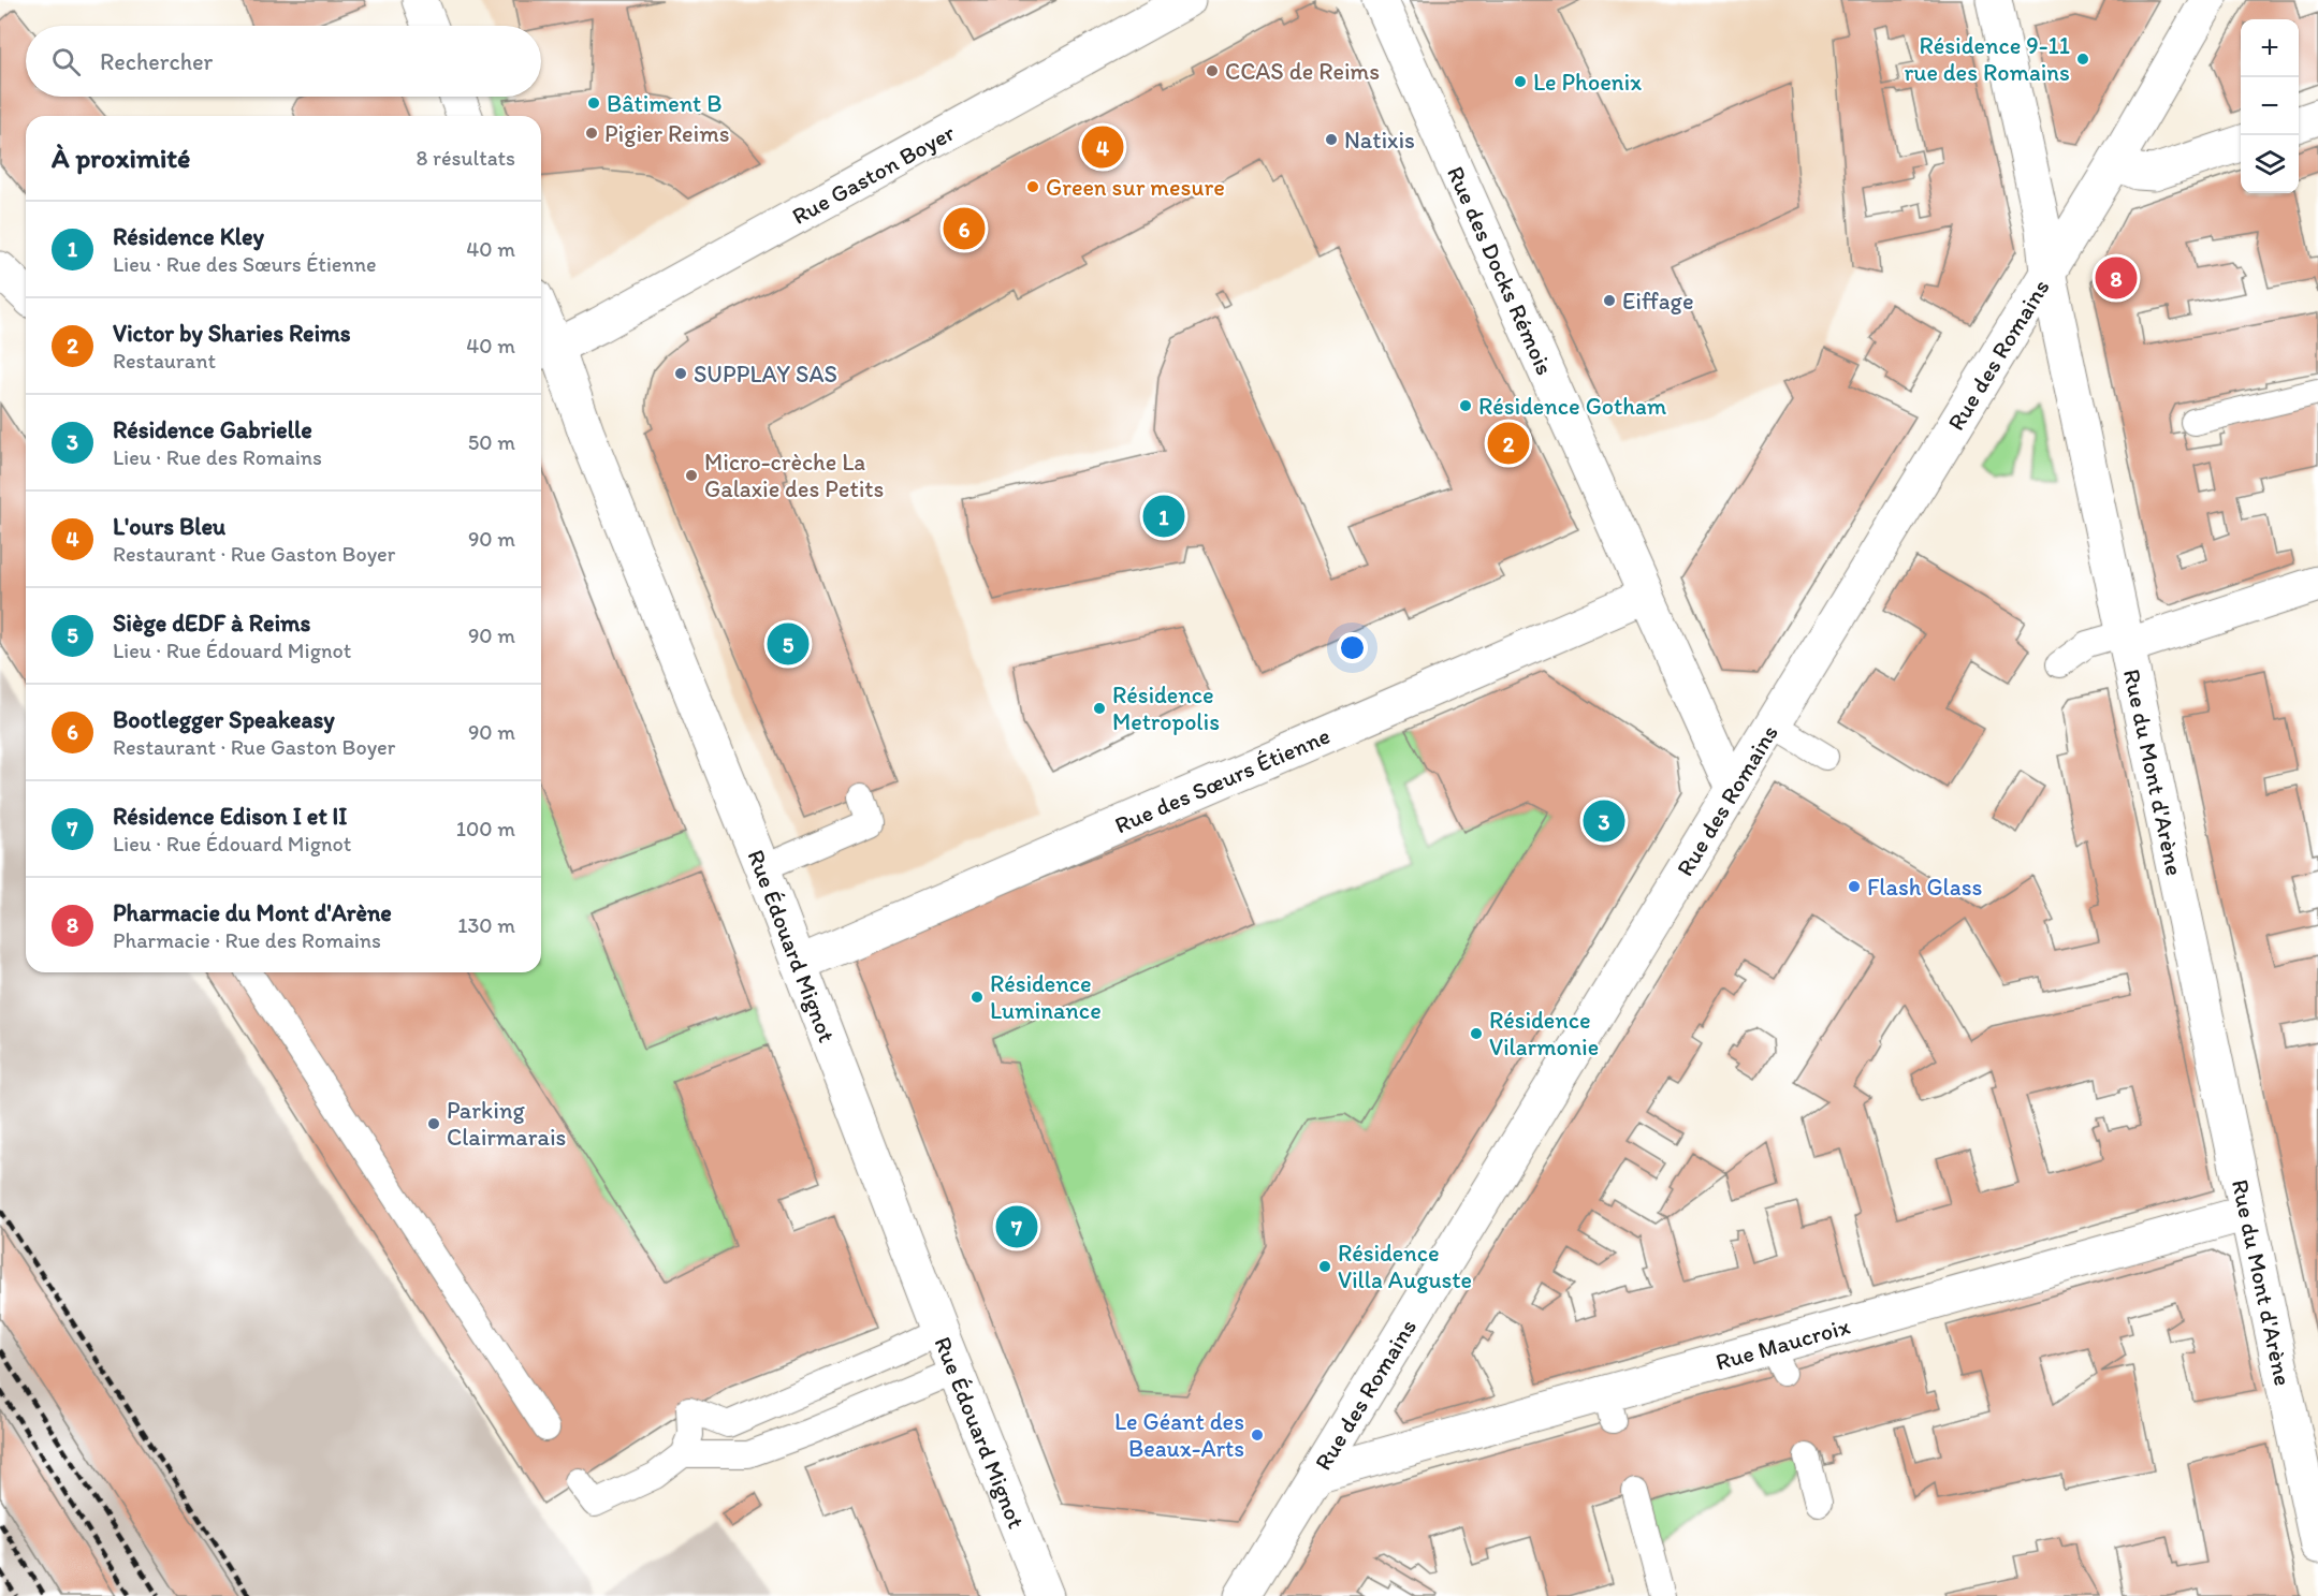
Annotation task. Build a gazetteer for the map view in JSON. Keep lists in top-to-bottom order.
{
  "streets": {
    "street": [
      "Rue Gaston Boyer",
      "Rue des Docks Rémois",
      "Rue des Romains",
      "Rue du Mont d'Arène",
      "Rue des Sœurs Étienne",
      "Rue Édouard Mignot",
      "Rue Maucroix"
    ]
  },
  "crossings": [
    ["Rue Gaston Boyer", "Rue Édouard Mignot"],
    ["Rue des Docks Rémois", "Rue des Romains"],
    ["Rue des Docks Rémois", "Rue des Sœurs Étienne"],
    ["Rue des Romains", "Rue du Mont d'Arène"],
    ["Rue des Romains", "Rue Maucroix"],
    ["Rue du Mont d'Arène", "Rue Maucroix"],
    ["Rue des Sœurs Étienne", "Rue Édouard Mignot"]
  ],
  "places": [
    "Résidence 9-11 rue des Romains",
    "CCAS de Reims",
    "Le Phoenix",
    "Bâtiment B",
    "Pigier Reims",
    "Natixis",
    "Green sur mesure",
    "Eiffage",
    "SUPPLAY SAS",
    "Résidence Gotham",
    "Micro-crèche La Galaxie des Petits",
    "Résidence Metropolis",
    "Flash Glass",
    "Résidence Luminance",
    "Résidence Vilarmonie",
    "Parking Clairmarais",
    "Résidence Villa Auguste",
    "Le Géant des Beaux-Arts"
  ],
  "page": {
    "map_buttons": ["+", "−"],
    "search": "Rechercher",
    "heading": ["À proximité", "8 résultats"],
    "pins": [
      "4",
      "6",
      "8",
      "2",
      "1",
      "5",
      "3",
      "7"
    ],
    "list": [
      {
        "mark": "1",
        "name": "Résidence Kley",
        "note": "Lieu · Rue des Sœurs Étienne",
        "value": "40 m"
      },
      {
        "mark": "2",
        "name": "Victor by Sharies Reims",
        "note": "Restaurant",
        "value": "40 m"
      },
      {
        "mark": "3",
        "name": "Résidence Gabrielle",
        "note": "Lieu · Rue des Romains",
        "value": "50 m"
      },
      {
        "mark": "4",
        "name": "L'ours Bleu",
        "note": "Restaurant · Rue Gaston Boyer",
        "value": "90 m"
      },
      {
        "mark": "5",
        "name": "Siège dEDF à Reims",
        "note": "Lieu · Rue Édouard Mignot",
        "value": "90 m"
      },
      {
        "mark": "6",
        "name": "Bootlegger Speakeasy",
        "note": "Restaurant · Rue Gaston Boyer",
        "value": "90 m"
      },
      {
        "mark": "7",
        "name": "Résidence Edison I et II",
        "note": "Lieu · Rue Édouard Mignot",
        "value": "100 m"
      },
      {
        "mark": "8",
        "name": "Pharmacie du Mont d'Arène",
        "note": "Pharmacie · Rue des Romains",
        "value": "130 m"
      }
    ]
  }
}
